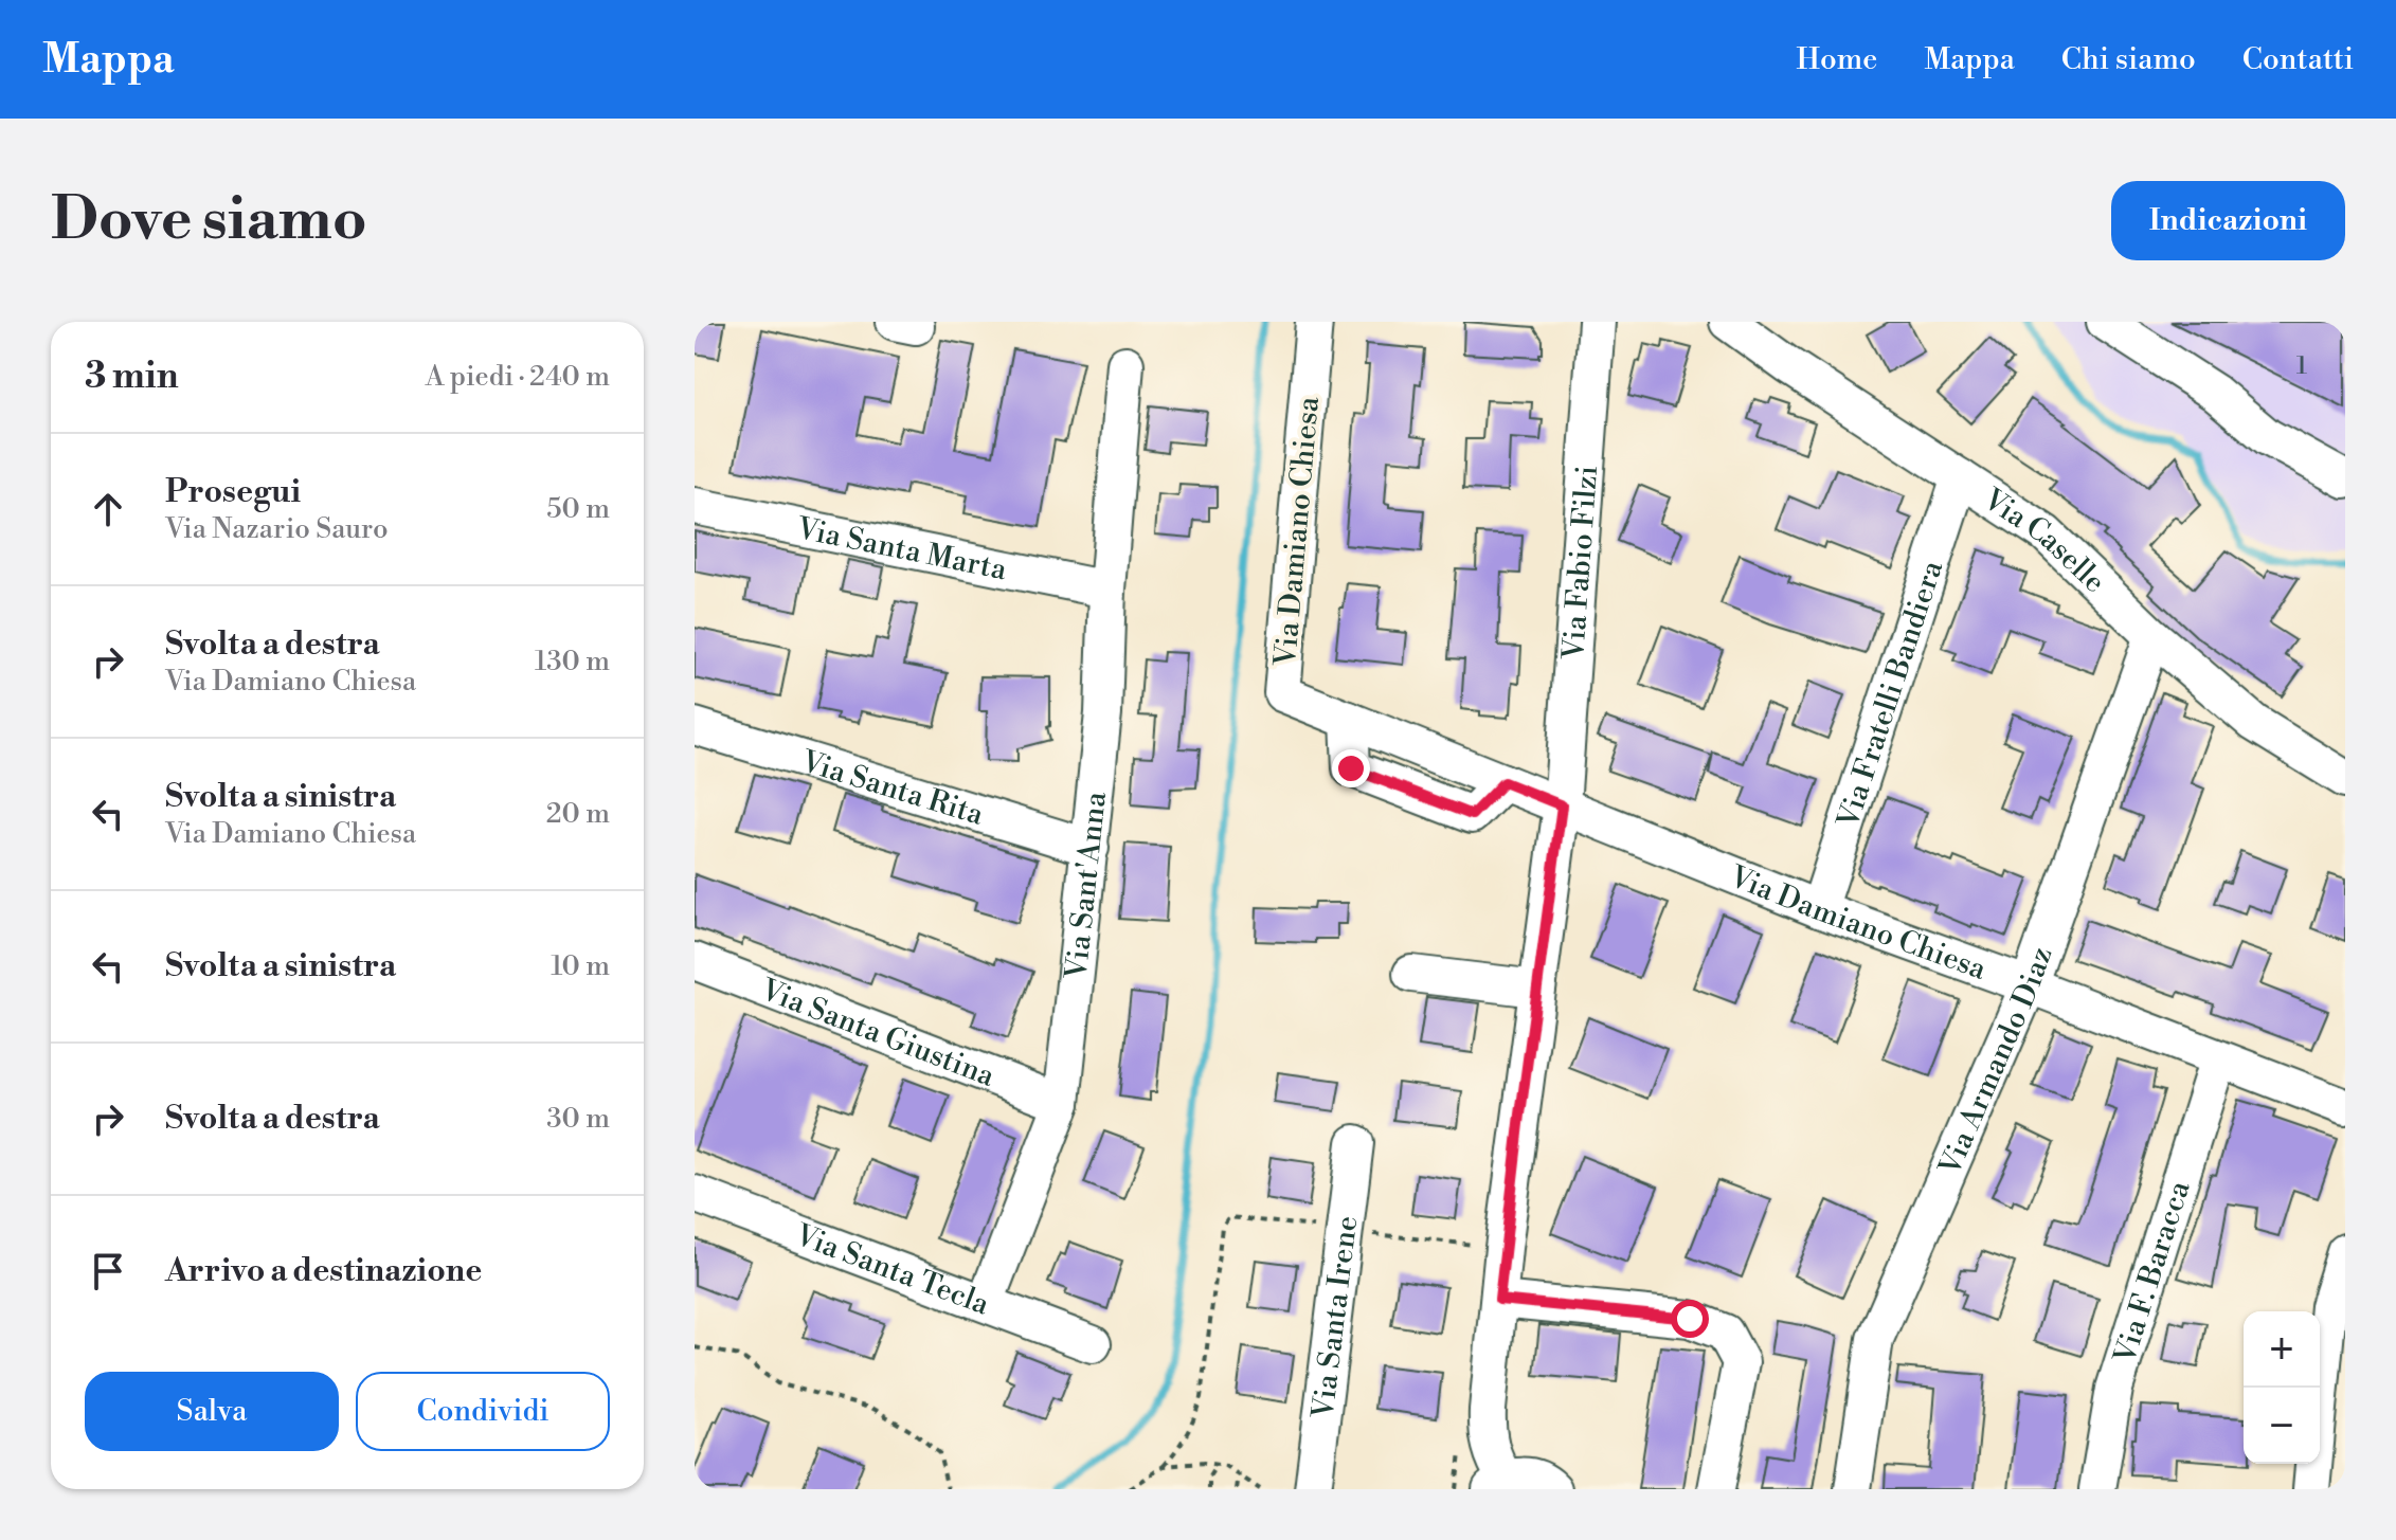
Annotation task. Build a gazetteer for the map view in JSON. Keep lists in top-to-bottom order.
{
  "streets": {
    "street": [
      "Via Damiano Chiesa",
      "Via Caselle",
      "Via Santa Marta",
      "Via Fabio Filzi",
      "Via Fratelli Bandiera",
      "Via Santa Rita",
      "Via Sant'Anna",
      "Via Santa Giustina",
      "Via Armando Diaz",
      "Via Santa Tecla",
      "Via F. Baracca",
      "Via Santa Irene"
    ]
  },
  "crossings": [
    ["Via Damiano Chiesa", "Via Fabio Filzi"],
    ["Via Damiano Chiesa", "Via Fratelli Bandiera"],
    ["Via Damiano Chiesa", "Via Armando Diaz"],
    ["Via Damiano Chiesa", "Via F. Baracca"],
    ["Via Caselle", "Via Fratelli Bandiera"],
    ["Via Caselle", "Via Armando Diaz"],
    ["Via Santa Marta", "Via Sant'Anna"],
    ["Via Santa Rita", "Via Sant'Anna"],
    ["Via Sant'Anna", "Via Santa Giustina"],
    ["Via Sant'Anna", "Via Santa Tecla"]
  ],
  "house_numbers": ["1"],
  "page": {
    "header": "Mappa",
    "nav": [
      "Home",
      "Mappa",
      "Chi siamo",
      "Contatti"
    ],
    "buttons": [
      "Indicazioni",
      ["Salva", "Condividi"]
    ],
    "title": "Dove siamo",
    "heading": ["3 min", "A piedi · 240 m"],
    "list": [
      ["Prosegui", "Via Nazario Sauro", "50 m"],
      ["Svolta a destra", "Via Damiano Chiesa", "130 m"],
      ["Svolta a sinistra", "Via Damiano Chiesa", "20 m"],
      ["Svolta a sinistra", "10 m"],
      ["Svolta a destra", "30 m"],
      "Arrivo a destinazione"
    ],
    "map_buttons": ["+", "−"]
  }
}
